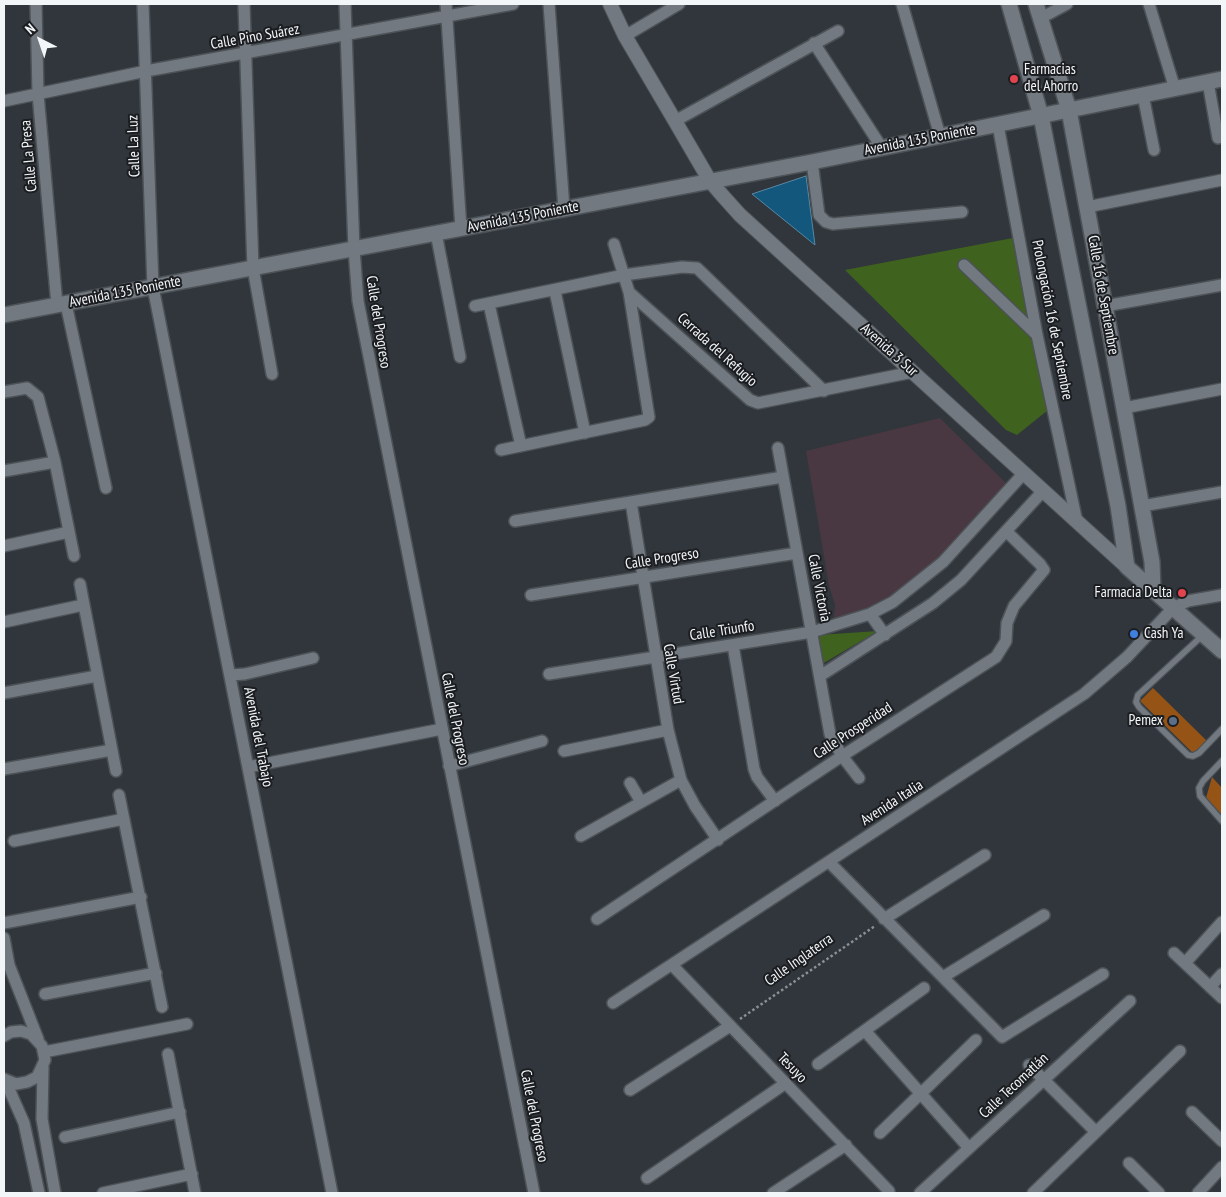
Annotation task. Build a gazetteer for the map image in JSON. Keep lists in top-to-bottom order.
{
  "streets": {
    "main road": ["Avenida 135 Poniente", "Calle 16 de Septiembre", "Avenida 3 Sur"],
    "street": [
      "Calle Pino Suárez",
      "Calle La Luz",
      "Calle La Presa",
      "Prolongación 16 de Septiembre",
      "Calle del Progreso",
      "Cerrada del Refugio",
      "Calle Progreso",
      "Calle Victoria",
      "Calle Triunfo",
      "Calle Virtud",
      "Calle Prosperidad",
      "Avenida del Trabajo",
      "Avenida Italia",
      "Tesuyo",
      "Calle Tecomatlán"
    ],
    "path": ["Calle Inglaterra"]
  },
  "crossings": [
    ["Calle Pino Suárez", "Calle La Luz"],
    ["Calle Pino Suárez", "Calle La Presa"],
    ["Calle Pino Suárez", "Calle del Progreso"],
    ["Avenida 135 Poniente", "Calle La Luz"],
    ["Avenida 135 Poniente", "Calle La Presa"],
    ["Avenida 135 Poniente", "Calle 16 de Septiembre"],
    ["Avenida 135 Poniente", "Prolongación 16 de Septiembre"],
    ["Avenida 135 Poniente", "Calle del Progreso"],
    ["Avenida 135 Poniente", "Avenida 3 Sur"],
    ["Avenida 135 Poniente", "Avenida del Trabajo"],
    ["Calle La Luz", "Avenida del Trabajo"],
    ["Calle 16 de Septiembre", "Avenida 3 Sur"],
    ["Prolongación 16 de Septiembre", "Avenida 3 Sur"],
    ["Cerrada del Refugio", "Avenida 3 Sur"],
    ["Avenida 3 Sur", "Calle Triunfo"],
    ["Avenida 3 Sur", "Avenida Italia"],
    ["Calle Progreso", "Calle Victoria"],
    ["Calle Progreso", "Calle Virtud"],
    ["Calle Victoria", "Calle Triunfo"],
    ["Calle Victoria", "Calle Prosperidad"],
    ["Calle Triunfo", "Calle Virtud"],
    ["Calle Virtud", "Calle Prosperidad"],
    ["Avenida Italia", "Tesuyo"],
    ["Calle Inglaterra", "Tesuyo"]
  ],
  "places": [
    "Farmacias del Ahorro",
    "Farmacia Delta",
    "Cash Ya",
    "Pemex"
  ],
  "north": "top left"
}
